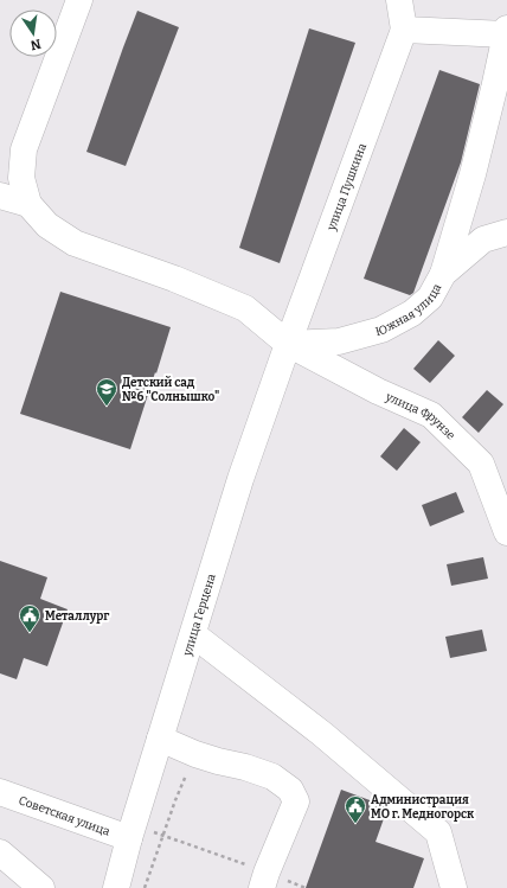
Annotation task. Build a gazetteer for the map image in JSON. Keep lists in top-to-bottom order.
{
  "streets": {
    "street": [
      "улица Пушкина",
      "Южная улица",
      "улица Фрунзе",
      "улица Герцена",
      "Советская улица"
    ]
  },
  "crossings": [
    ["улица Пушкина", "Южная улица"],
    ["улица Пушкина", "улица Фрунзе"],
    ["улица Пушкина", "улица Герцена"],
    ["Южная улица", "улица Фрунзе"],
    ["Южная улица", "улица Герцена"],
    ["улица Фрунзе", "улица Герцена"],
    ["улица Герцена", "Советская улица"]
  ],
  "places": {
    "school or university": ["Детский сад №6 \"Солнышко\""],
    "public building": ["Металлург", "Администрация МО г. Медногорск"]
  },
  "north": "bottom"
}
